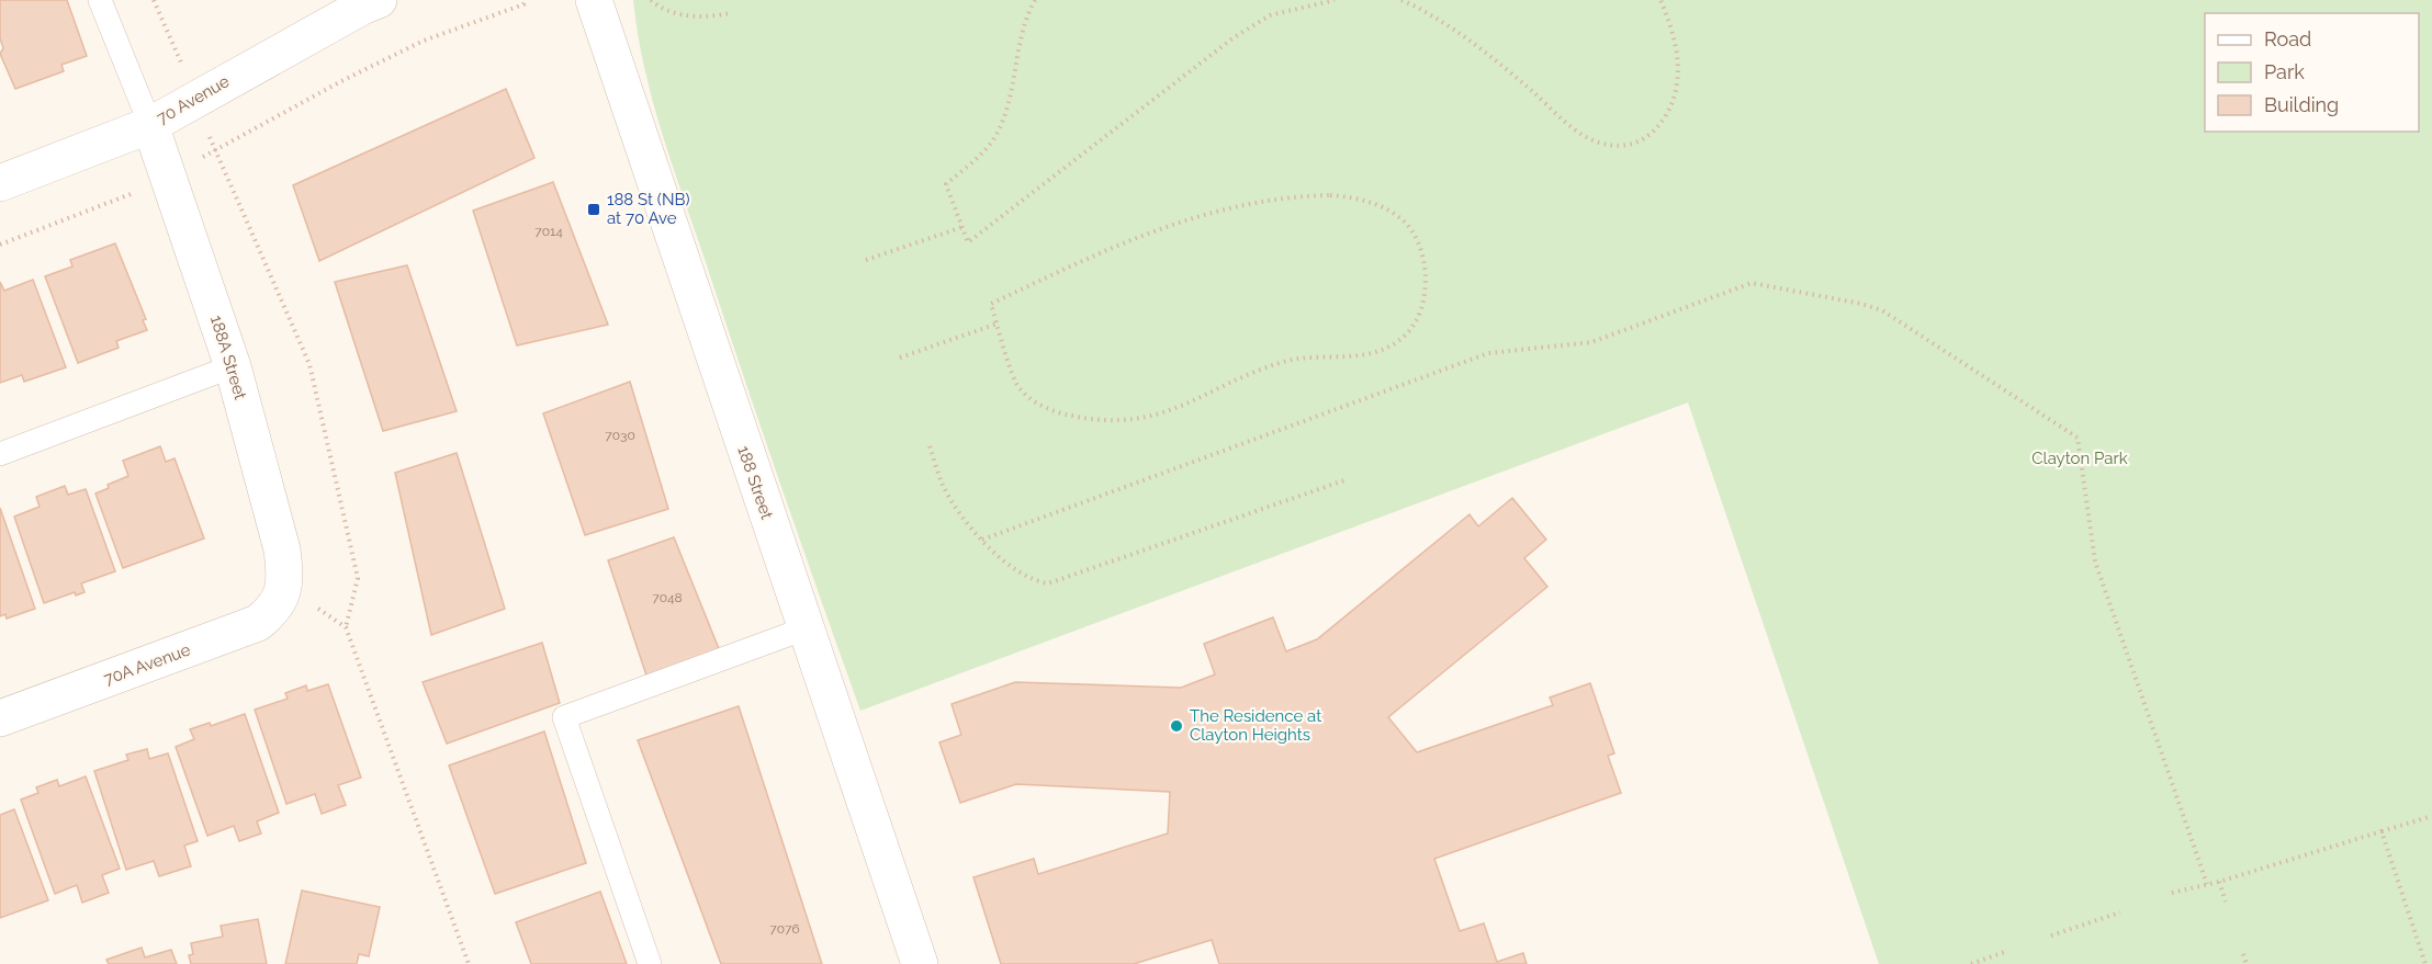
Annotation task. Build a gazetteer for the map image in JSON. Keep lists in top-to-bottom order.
{
  "streets": {
    "street": [
      "70 Avenue",
      "188A Street",
      "188 Street",
      "70A Avenue"
    ]
  },
  "crossings": [
    ["70 Avenue", "188A Street"],
    ["188A Street", "70A Avenue"]
  ],
  "parks": ["Clayton Park"],
  "places": {
    "transit": ["188 St (NB) at 70 Ave"],
    "other": ["The Residence at Clayton Heights"]
  },
  "house_numbers": [
    "7014",
    "7030",
    "7048",
    "7076"
  ],
  "legend": ["Road", "Park", "Building"]
}
